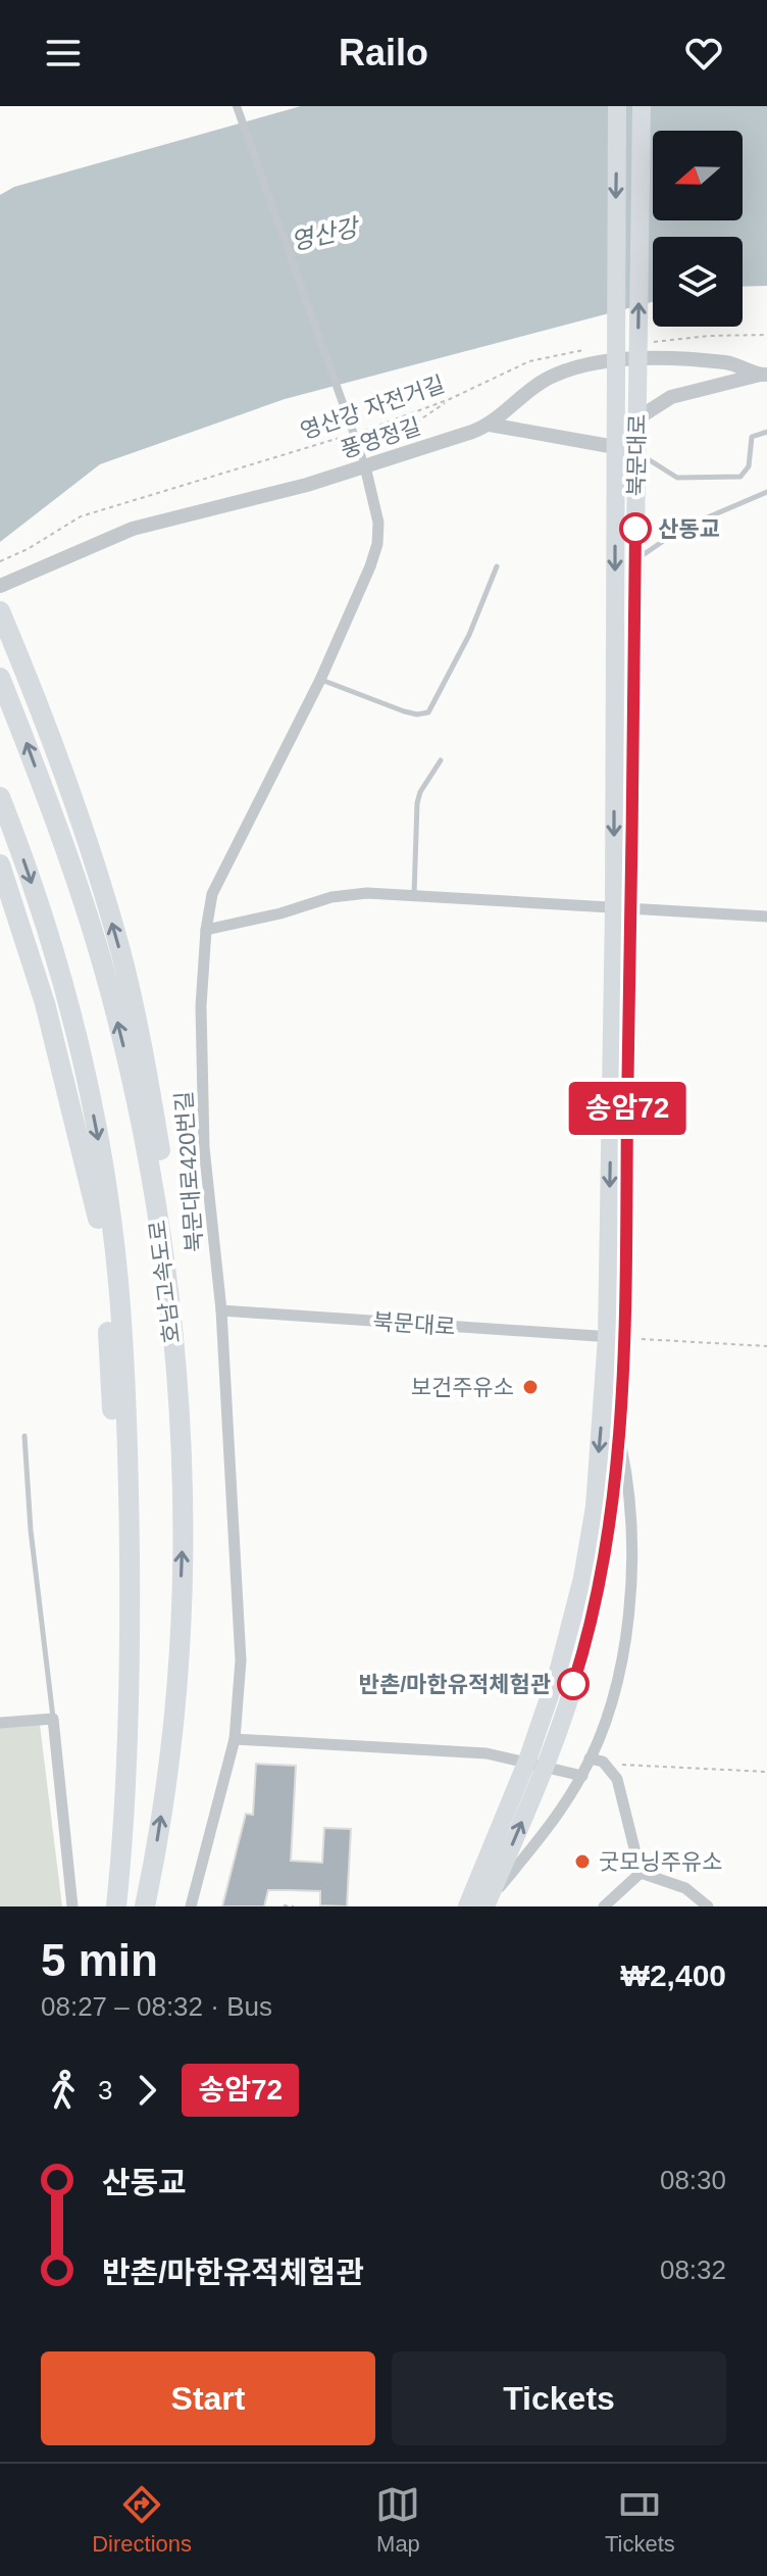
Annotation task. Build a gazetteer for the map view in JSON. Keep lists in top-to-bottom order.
{
  "streets": {
    "highway": ["호남고속도로"],
    "main road": ["북문대로"],
    "street": ["풍영정길", "북문대로420번길"],
    "path": ["영산강 자전거길"]
  },
  "crossings": [
    ["풍영정길", "북문대로420번길"],
    ["북문대로", "북문대로420번길"]
  ],
  "water": ["영산강"],
  "places": [
    "산동교",
    "보건주유소",
    "반촌/마한유적체험관",
    "굿모닝주유소"
  ],
  "lines": ["bus line 송암72"],
  "north": "left",
  "page": {
    "header": "Railo",
    "on_map": "송암72",
    "heading": ["5 min", "08:27 – 08:32 · Bus", "₩2,400"],
    "legs": ["3", "송암72"],
    "list": [
      {
        "name": "산동교",
        "value": "08:30"
      },
      {
        "name": "반촌/마한유적체험관",
        "value": "08:32"
      }
    ],
    "buttons": ["Start", "Tickets"],
    "tabs": ["Directions", "Map", "Tickets"]
  }
}
